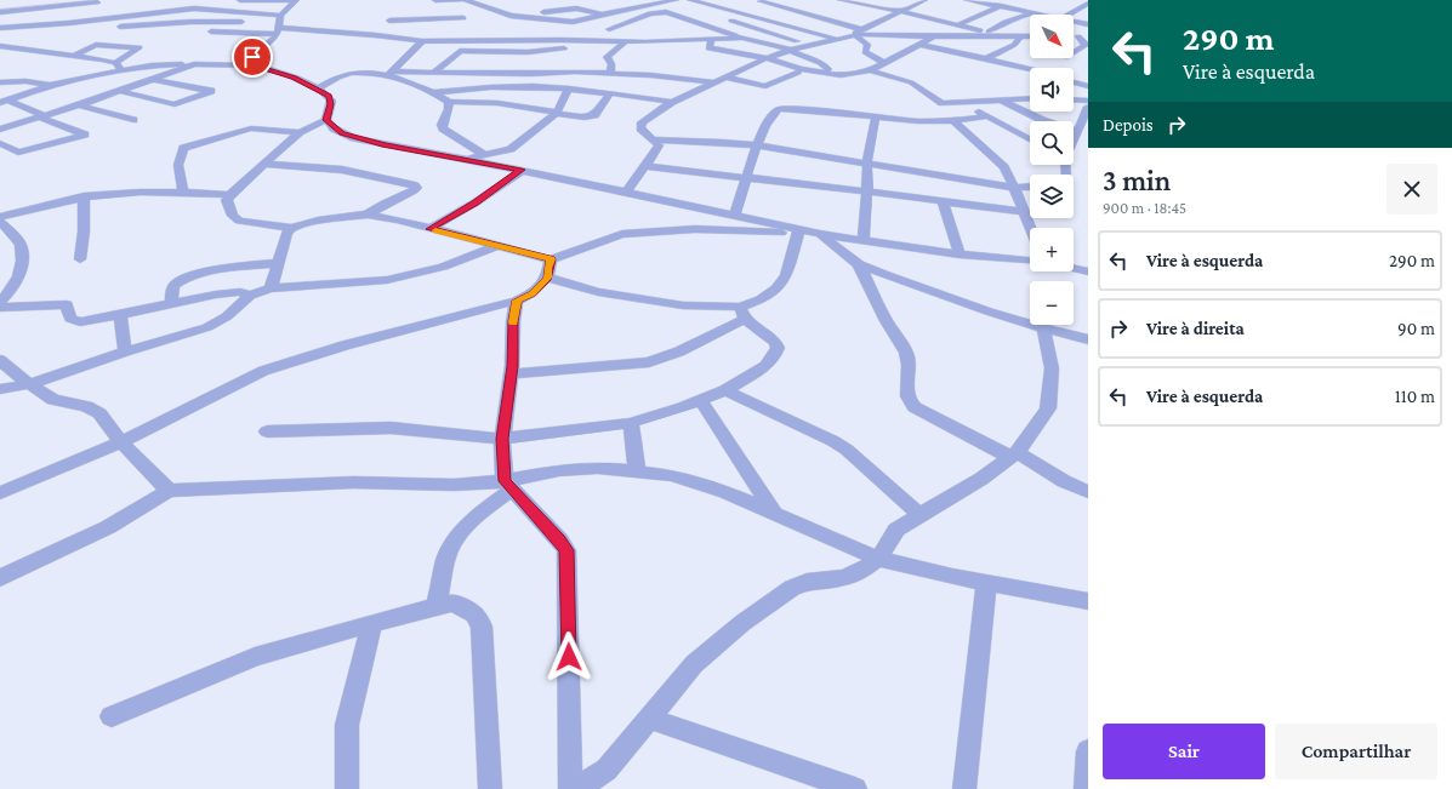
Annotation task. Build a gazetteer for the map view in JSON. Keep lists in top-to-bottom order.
{
  "north": "bottom right",
  "page": {
    "turn": ["290 m", "Vire à esquerda"],
    "map_buttons": ["+", "−"],
    "then": "Depois",
    "heading": ["3 min", "900 m · 18:45"],
    "list": [
      {
        "name": "Vire à esquerda",
        "value": "290 m"
      },
      {
        "name": "Vire à direita",
        "value": "90 m"
      },
      {
        "name": "Vire à esquerda",
        "value": "110 m"
      }
    ],
    "buttons": ["Sair", "Compartilhar"]
  }
}
